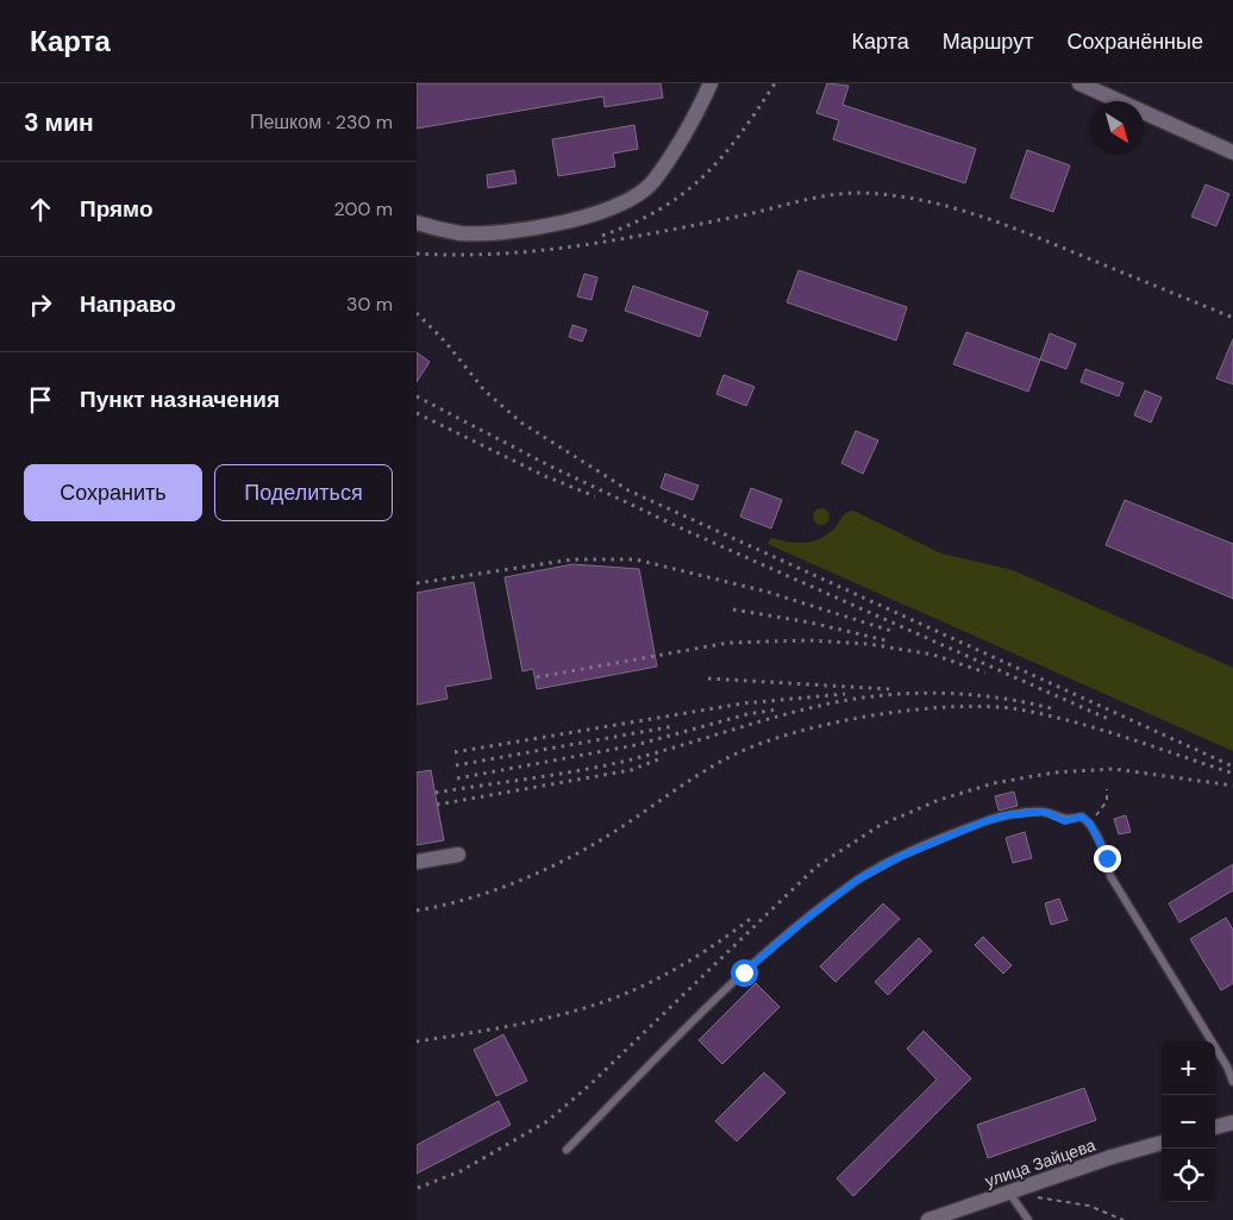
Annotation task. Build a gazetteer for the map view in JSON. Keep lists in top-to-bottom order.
{
  "streets": {
    "street": ["улица Зайцева"]
  },
  "north": "bottom right",
  "page": {
    "header": "Карта",
    "nav": ["Карта", "Маршрут", "Сохранённые"],
    "heading": ["3 мин", "Пешком · 230 m"],
    "list": [
      ["Прямо", "200 m"],
      ["Направо", "30 m"],
      "Пункт назначения"
    ],
    "buttons": ["Сохранить", "Поделиться"],
    "map_buttons": ["+", "−"]
  }
}
